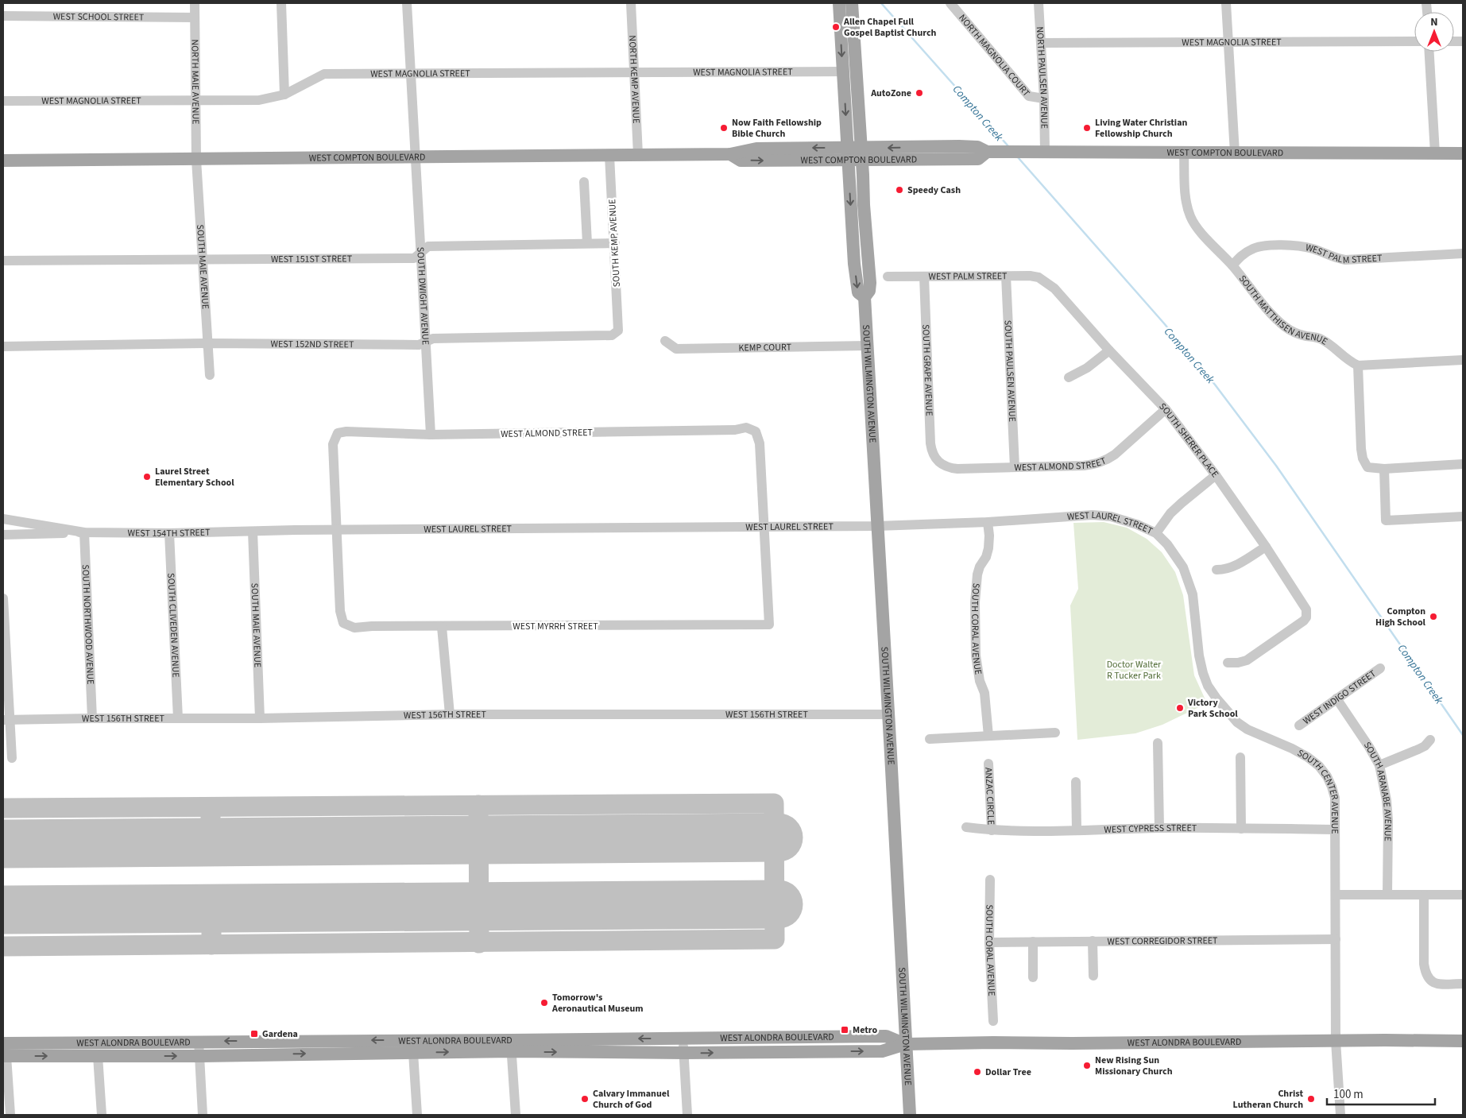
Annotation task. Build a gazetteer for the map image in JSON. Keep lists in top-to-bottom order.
{
  "streets": {
    "main road": ["WEST COMPTON BOULEVARD", "SOUTH WILMINGTON AVENUE", "WEST ALONDRA BOULEVARD"],
    "street": [
      "WEST SCHOOL STREET",
      "WEST MAGNOLIA STREET",
      "NORTH MAGNOLIA COURT",
      "NORTH PAULSEN AVENUE",
      "NORTH KEMP AVENUE",
      "NORTH MAIE AVENUE",
      "SOUTH KEMP AVENUE",
      "WEST PALM STREET",
      "WEST 151ST STREET",
      "SOUTH MAIE AVENUE",
      "SOUTH DWIGHT AVENUE",
      "SOUTH MATTHISEN AVENUE",
      "WEST 152ND STREET",
      "KEMP COURT",
      "SOUTH GRAPE AVENUE",
      "SOUTH PAULSEN AVENUE",
      "WEST ALMOND STREET",
      "SOUTH SHERER PLACE",
      "WEST LAUREL STREET",
      "WEST 154TH STREET",
      "SOUTH NORTHWOOD AVENUE",
      "SOUTH CLIVEDEN AVENUE",
      "WEST MYRRH STREET",
      "SOUTH CORAL AVENUE",
      "WEST INDIGO STREET",
      "WEST 156TH STREET",
      "SOUTH ARANABE AVENUE",
      "SOUTH CENTER AVENUE",
      "ANZAC CIRCLE",
      "WEST CYPRESS STREET",
      "WEST CORREGIDOR STREET"
    ]
  },
  "crossings": [
    ["WEST SCHOOL STREET", "NORTH MAIE AVENUE"],
    ["WEST MAGNOLIA STREET", "NORTH PAULSEN AVENUE"],
    ["WEST MAGNOLIA STREET", "NORTH KEMP AVENUE"],
    ["WEST MAGNOLIA STREET", "NORTH MAIE AVENUE"],
    ["WEST MAGNOLIA STREET", "SOUTH DWIGHT AVENUE"],
    ["WEST MAGNOLIA STREET", "SOUTH WILMINGTON AVENUE"],
    ["NORTH MAGNOLIA COURT", "NORTH PAULSEN AVENUE"],
    ["NORTH PAULSEN AVENUE", "WEST COMPTON BOULEVARD"],
    ["NORTH KEMP AVENUE", "WEST COMPTON BOULEVARD"],
    ["NORTH MAIE AVENUE", "WEST COMPTON BOULEVARD"],
    ["NORTH MAIE AVENUE", "SOUTH MAIE AVENUE"],
    ["WEST COMPTON BOULEVARD", "SOUTH KEMP AVENUE"],
    ["WEST COMPTON BOULEVARD", "SOUTH MAIE AVENUE"],
    ["WEST COMPTON BOULEVARD", "SOUTH DWIGHT AVENUE"],
    ["WEST COMPTON BOULEVARD", "SOUTH MATTHISEN AVENUE"],
    ["WEST COMPTON BOULEVARD", "SOUTH WILMINGTON AVENUE"],
    ["SOUTH KEMP AVENUE", "WEST 151ST STREET"],
    ["SOUTH KEMP AVENUE", "WEST 152ND STREET"],
    ["WEST PALM STREET", "SOUTH MATTHISEN AVENUE"],
    ["WEST PALM STREET", "SOUTH GRAPE AVENUE"],
    ["WEST PALM STREET", "SOUTH PAULSEN AVENUE"],
    ["WEST PALM STREET", "SOUTH SHERER PLACE"],
    ["WEST 151ST STREET", "SOUTH MAIE AVENUE"],
    ["WEST 151ST STREET", "SOUTH DWIGHT AVENUE"],
    ["SOUTH MAIE AVENUE", "WEST 152ND STREET"],
    ["SOUTH MAIE AVENUE", "WEST 154TH STREET"],
    ["SOUTH MAIE AVENUE", "WEST 156TH STREET"],
    ["SOUTH DWIGHT AVENUE", "WEST 152ND STREET"],
    ["SOUTH DWIGHT AVENUE", "WEST ALMOND STREET"],
    ["KEMP COURT", "SOUTH WILMINGTON AVENUE"],
    ["SOUTH GRAPE AVENUE", "WEST ALMOND STREET"],
    ["SOUTH PAULSEN AVENUE", "WEST ALMOND STREET"],
    ["SOUTH WILMINGTON AVENUE", "WEST LAUREL STREET"],
    ["SOUTH WILMINGTON AVENUE", "WEST 156TH STREET"],
    ["SOUTH WILMINGTON AVENUE", "WEST ALONDRA BOULEVARD"],
    ["WEST ALMOND STREET", "SOUTH SHERER PLACE"],
    ["WEST ALMOND STREET", "WEST LAUREL STREET"],
    ["WEST ALMOND STREET", "WEST 154TH STREET"],
    ["WEST ALMOND STREET", "WEST MYRRH STREET"],
    ["SOUTH SHERER PLACE", "WEST LAUREL STREET"],
    ["WEST LAUREL STREET", "WEST 154TH STREET"],
    ["WEST LAUREL STREET", "WEST MYRRH STREET"],
    ["WEST LAUREL STREET", "SOUTH CORAL AVENUE"],
    ["WEST LAUREL STREET", "SOUTH CENTER AVENUE"],
    ["WEST 154TH STREET", "SOUTH NORTHWOOD AVENUE"],
    ["WEST 154TH STREET", "SOUTH CLIVEDEN AVENUE"],
    ["WEST 154TH STREET", "WEST MYRRH STREET"],
    ["SOUTH NORTHWOOD AVENUE", "WEST 156TH STREET"],
    ["SOUTH CLIVEDEN AVENUE", "WEST 156TH STREET"],
    ["SOUTH CORAL AVENUE", "WEST CORREGIDOR STREET"],
    ["WEST INDIGO STREET", "SOUTH ARANABE AVENUE"],
    ["SOUTH CENTER AVENUE", "WEST CYPRESS STREET"],
    ["SOUTH CENTER AVENUE", "WEST CORREGIDOR STREET"],
    ["SOUTH CENTER AVENUE", "WEST ALONDRA BOULEVARD"],
    ["ANZAC CIRCLE", "WEST CYPRESS STREET"]
  ],
  "water": ["Compton Creek"],
  "parks": ["Doctor Walter R Tucker Park"],
  "places": {
    "other": [
      "Allen Chapel Full Gospel Baptist Church",
      "AutoZone",
      "Now Faith Fellowship Bible Church",
      "Living Water Christian Fellowship Church",
      "Speedy Cash",
      "Laurel Street Elementary School",
      "Compton High School",
      "Victory Park School",
      "Tomorrow's Aeronautical Museum",
      "New Rising Sun Missionary Church",
      "Dollar Tree",
      "Calvary Immanuel Church of God",
      "Christ Lutheran Church"
    ],
    "transit": ["Metro", "Gardena"]
  },
  "scale_bar": "100 m",
  "north": "top"
}
